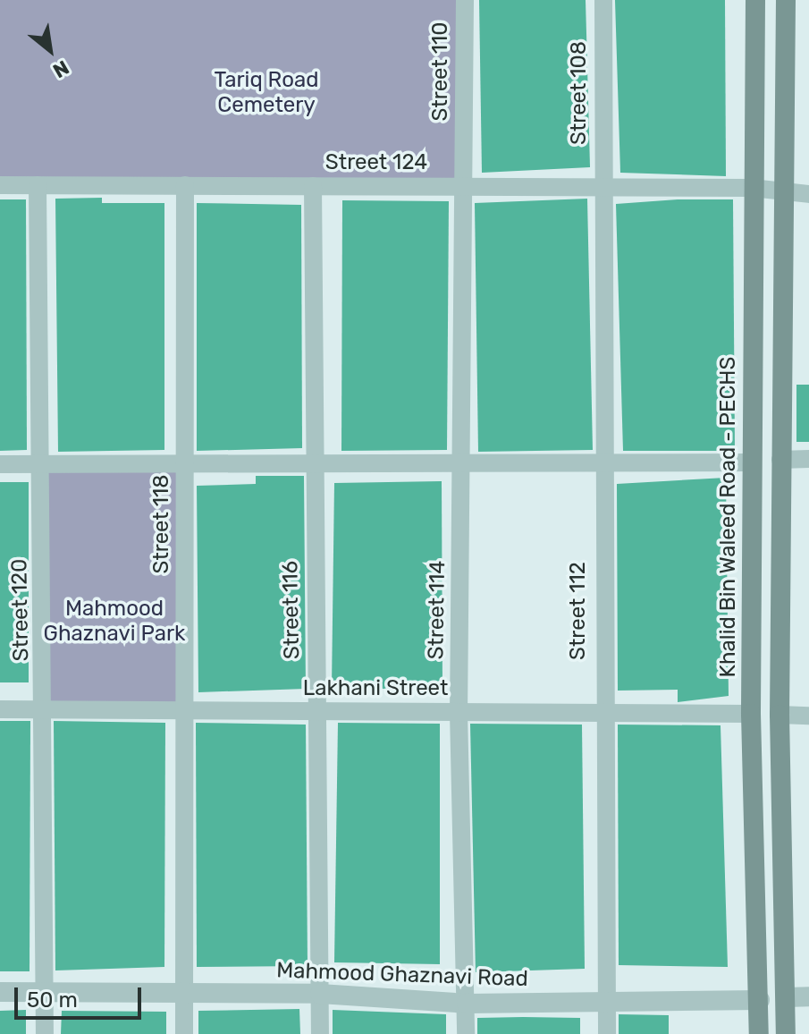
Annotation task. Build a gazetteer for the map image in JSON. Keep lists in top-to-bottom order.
{
  "streets": {
    "main road": ["Khalid Bin Waleed Road - PECHS"],
    "street": [
      "Street 110",
      "Street 108",
      "Street 124",
      "Street 118",
      "Street 120",
      "Street 116",
      "Street 114",
      "Street 112",
      "Lakhani Street",
      "Mahmood Ghaznavi Road"
    ]
  },
  "crossings": [
    ["Street 110", "Street 124"],
    ["Street 110", "Street 114"],
    ["Street 108", "Street 124"],
    ["Street 108", "Street 112"],
    ["Street 124", "Khalid Bin Waleed Road - PECHS"],
    ["Street 124", "Street 118"],
    ["Street 124", "Street 120"],
    ["Street 124", "Street 116"],
    ["Street 124", "Street 114"],
    ["Street 124", "Street 112"],
    ["Khalid Bin Waleed Road - PECHS", "Lakhani Street"],
    ["Khalid Bin Waleed Road - PECHS", "Mahmood Ghaznavi Road"],
    ["Street 118", "Lakhani Street"],
    ["Street 118", "Mahmood Ghaznavi Road"],
    ["Street 120", "Lakhani Street"],
    ["Street 120", "Mahmood Ghaznavi Road"],
    ["Street 116", "Lakhani Street"],
    ["Street 116", "Mahmood Ghaznavi Road"],
    ["Street 114", "Lakhani Street"],
    ["Street 114", "Mahmood Ghaznavi Road"],
    ["Street 112", "Lakhani Street"],
    ["Street 112", "Mahmood Ghaznavi Road"]
  ],
  "parks": ["Tariq Road Cemetery", "Mahmood Ghaznavi Park"],
  "scale_bar": "50 m",
  "north": "bottom right"
}
